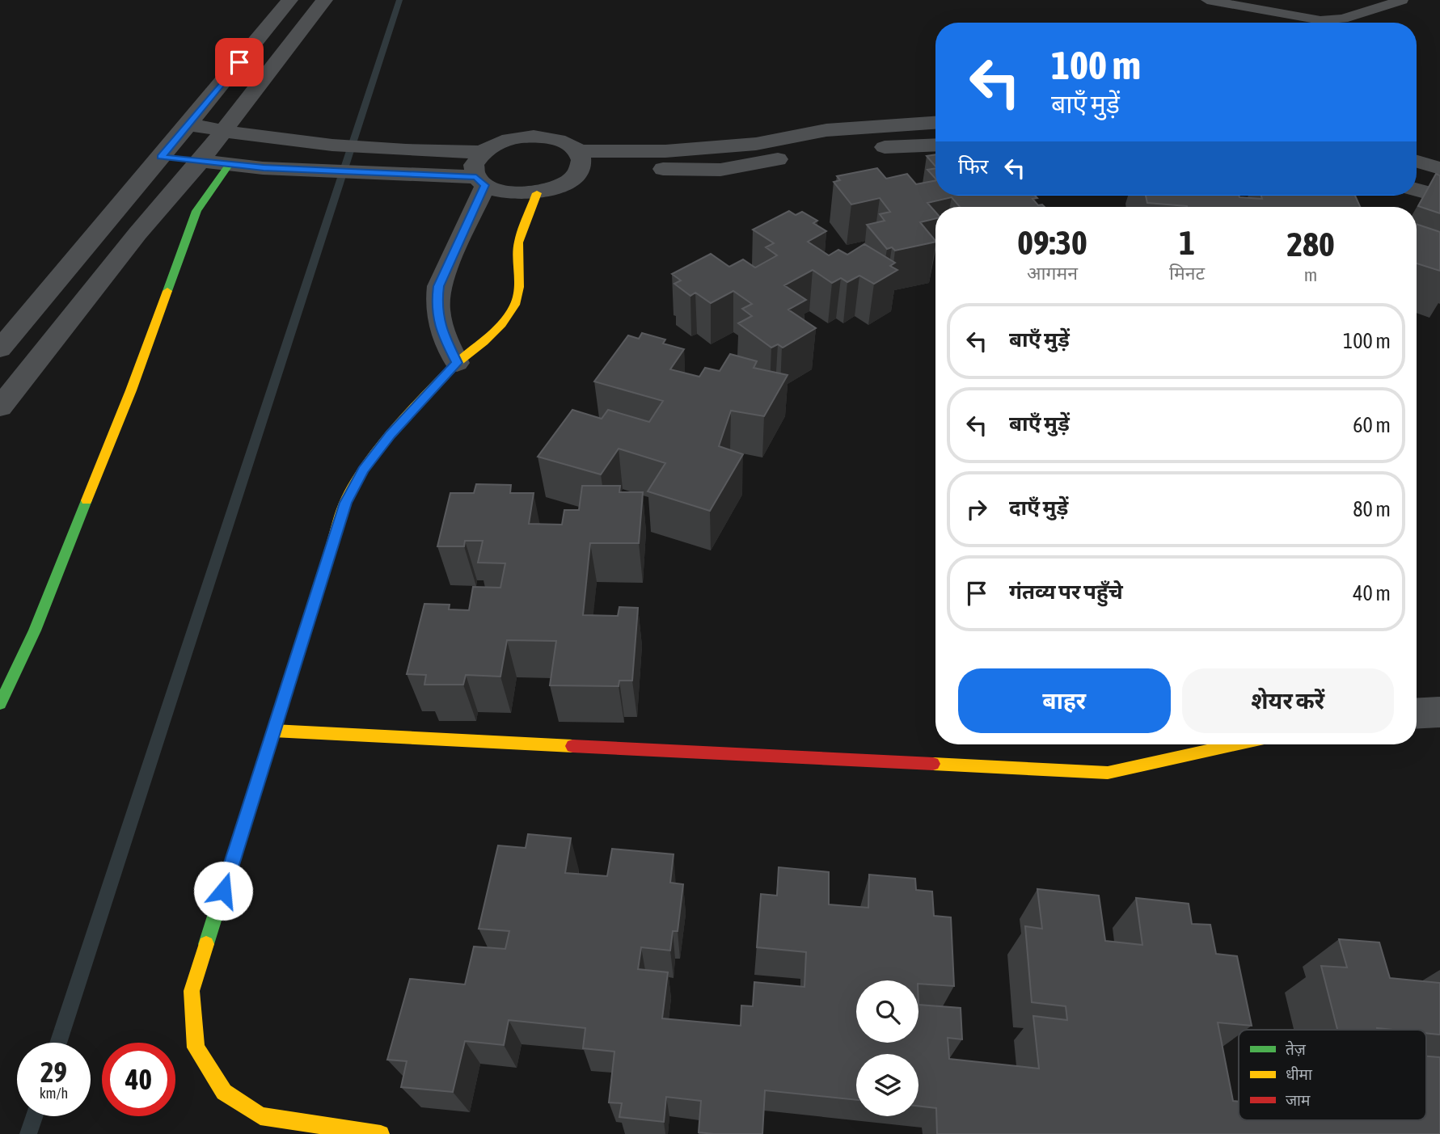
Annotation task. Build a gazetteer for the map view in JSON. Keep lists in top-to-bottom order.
{
  "legend": ["तेज़", "धीमा", "जाम"],
  "page": {
    "turn": ["100 m", "बाएँ मुड़ें"],
    "then": "फिर",
    "eta": [
      "09:30",
      "आगमन",
      "1",
      "मिनट",
      "280",
      "m"
    ],
    "list": [
      {
        "name": "बाएँ मुड़ें",
        "value": "100 m"
      },
      {
        "name": "बाएँ मुड़ें",
        "value": "60 m"
      },
      {
        "name": "दाएँ मुड़ें",
        "value": "80 m"
      },
      {
        "name": "गंतव्य पर पहुँचे",
        "value": "40 m"
      }
    ],
    "buttons": ["बाहर", "शेयर करें"],
    "speed": "29 km/h",
    "limit": "40"
  }
}
